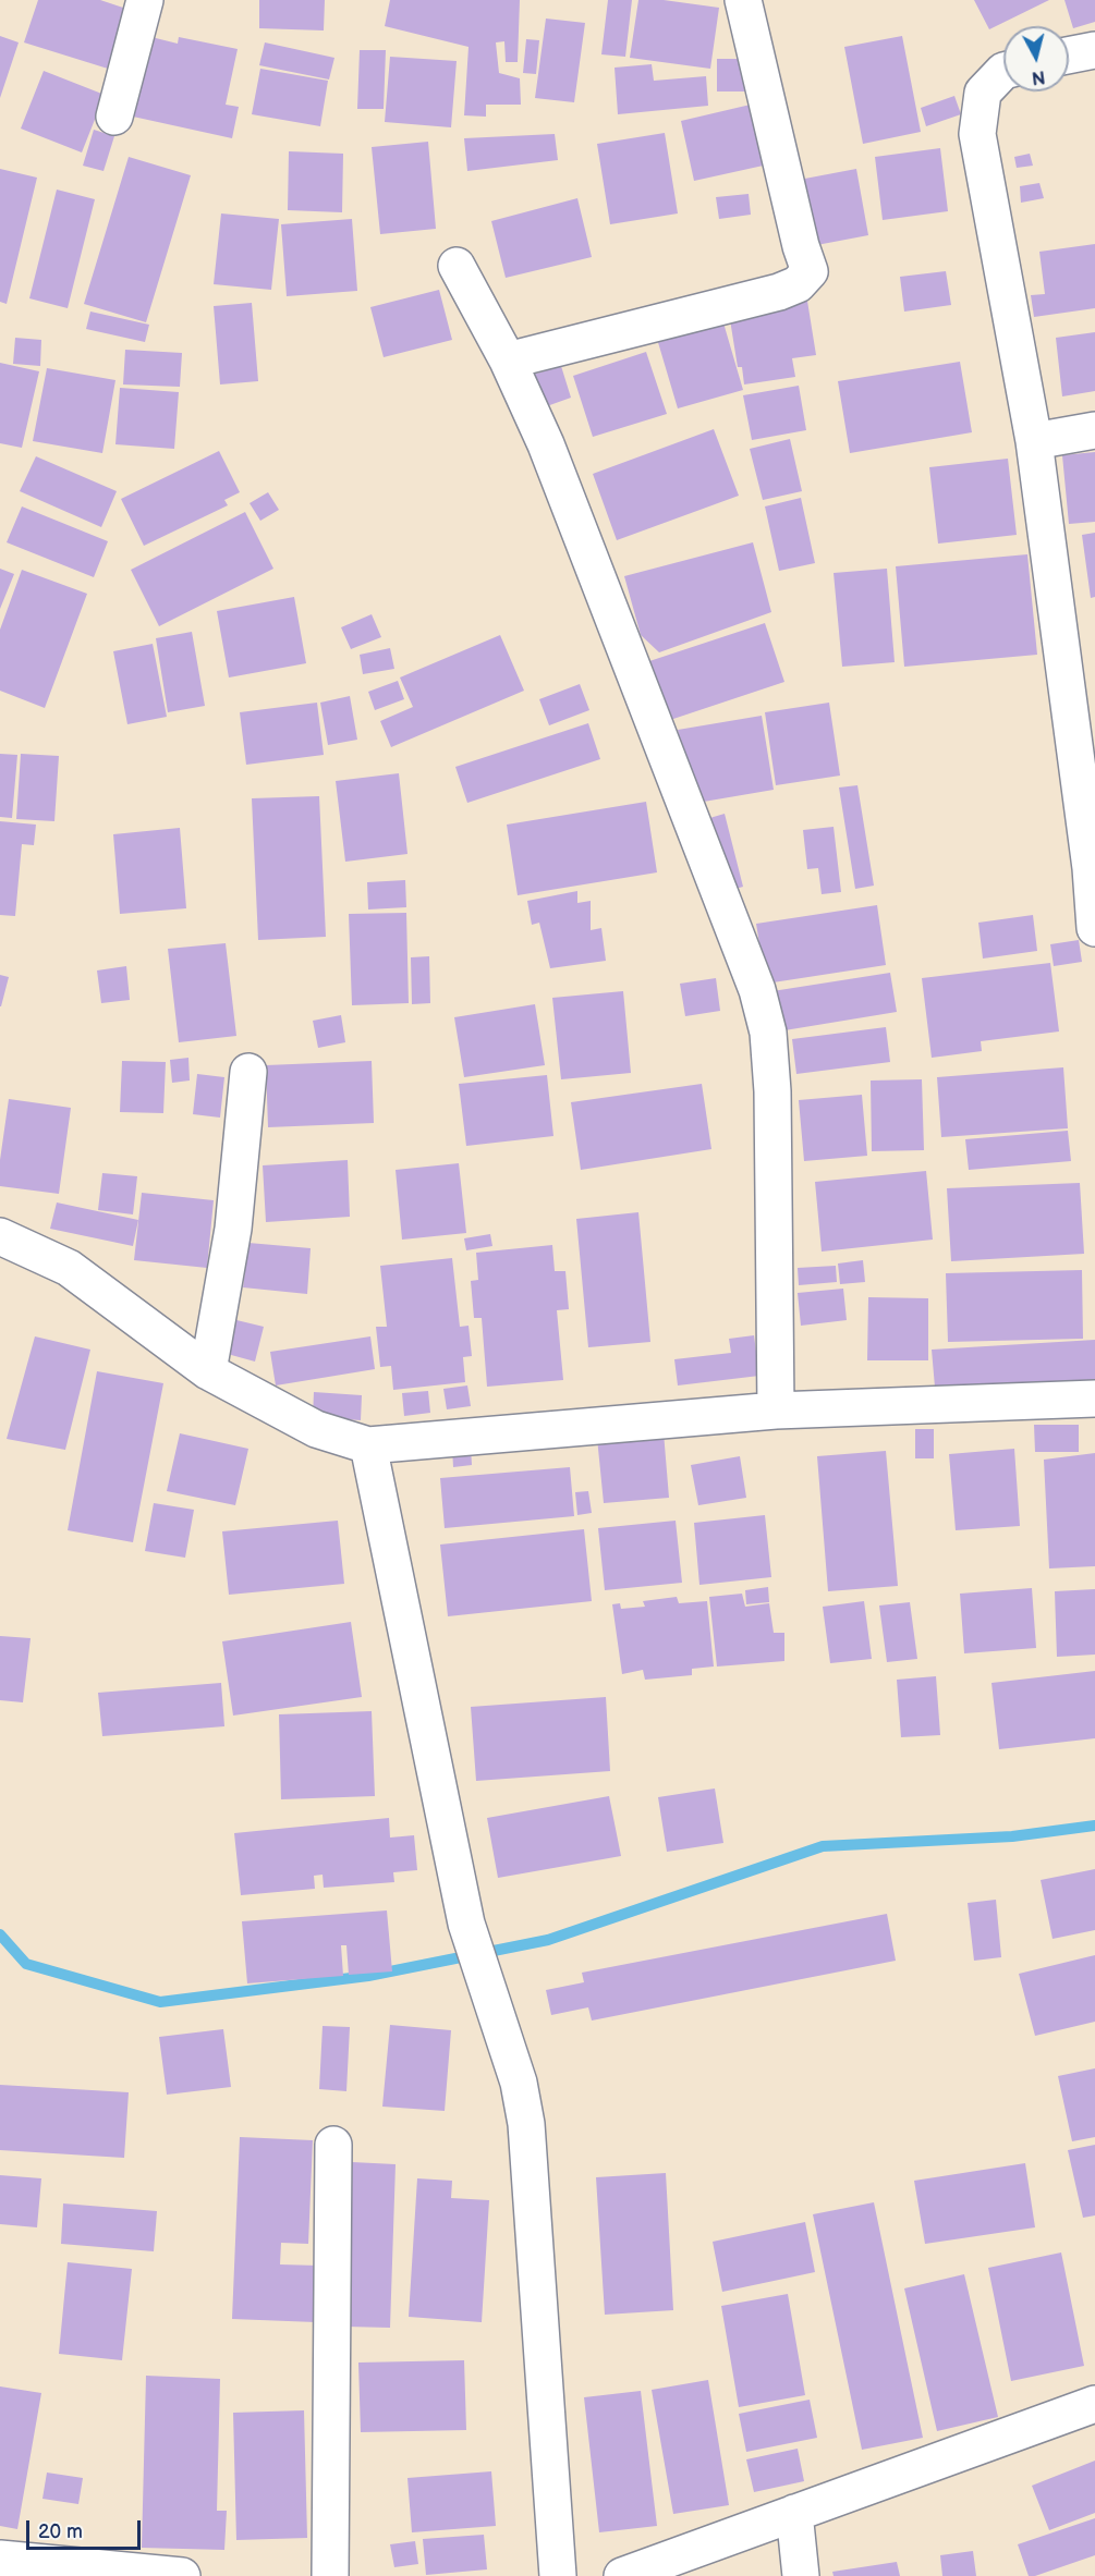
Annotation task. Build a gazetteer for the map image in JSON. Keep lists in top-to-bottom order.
{
  "scale_bar": "20 m",
  "north": "bottom"
}
